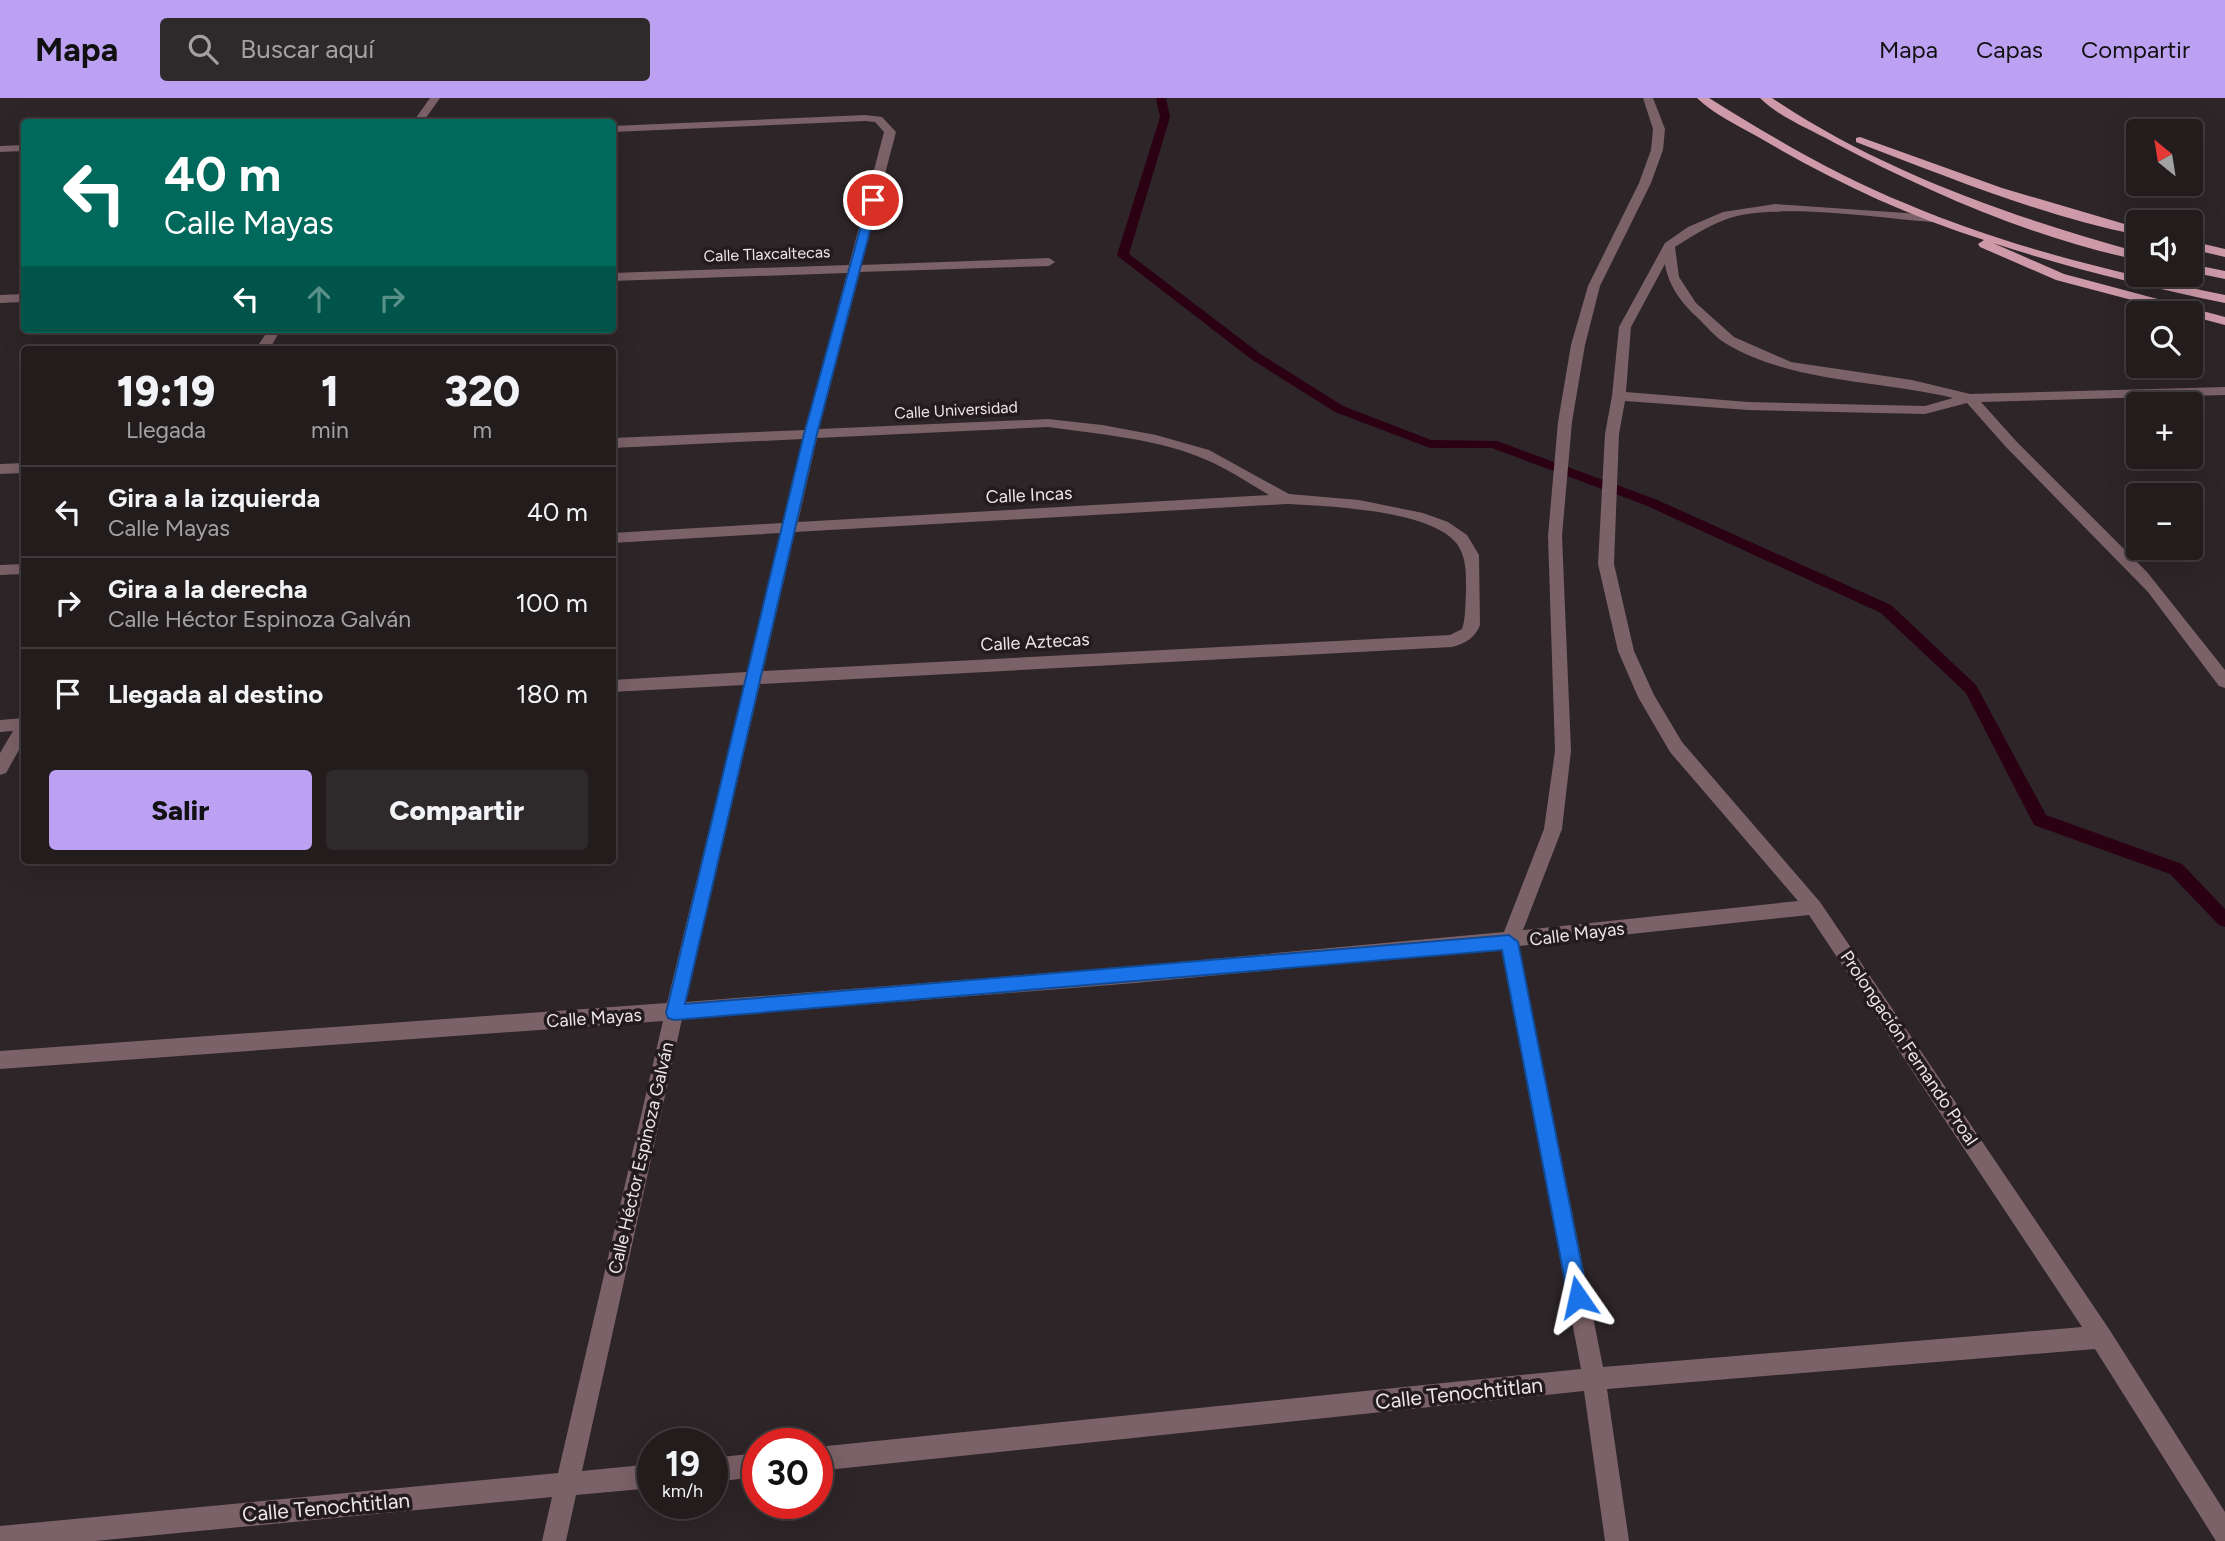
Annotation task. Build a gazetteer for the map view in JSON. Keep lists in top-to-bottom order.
{
  "streets": {
    "street": [
      "Calle Tlaxcaltecas",
      "Calle Universidad",
      "Calle Incas",
      "Calle Aztecas",
      "Calle Mayas",
      "Prolongación Fernando Proal",
      "Calle Héctor Espinoza Galván",
      "Calle Tenochtitlan"
    ]
  },
  "crossings": [
    ["Calle Tlaxcaltecas", "Calle Héctor Espinoza Galván"],
    ["Calle Universidad", "Calle Incas"],
    ["Calle Universidad", "Calle Héctor Espinoza Galván"],
    ["Calle Incas", "Calle Aztecas"],
    ["Calle Incas", "Calle Héctor Espinoza Galván"],
    ["Calle Aztecas", "Calle Héctor Espinoza Galván"],
    ["Calle Mayas", "Prolongación Fernando Proal"],
    ["Calle Mayas", "Calle Héctor Espinoza Galván"],
    ["Prolongación Fernando Proal", "Calle Tenochtitlan"],
    ["Calle Héctor Espinoza Galván", "Calle Tenochtitlan"]
  ],
  "north": "top left",
  "page": {
    "header": "Mapa",
    "search": "Buscar aquí",
    "nav": ["Mapa", "Capas", "Compartir"],
    "map_buttons": ["+", "−"],
    "turn": ["40 m", "Calle Mayas"],
    "eta": [
      "19:19",
      "Llegada",
      "1",
      "min",
      "320",
      "m"
    ],
    "list": [
      {
        "name": "Gira a la izquierda",
        "note": "Calle Mayas",
        "value": "40 m"
      },
      {
        "name": "Gira a la derecha",
        "note": "Calle Héctor Espinoza Galván",
        "value": "100 m"
      },
      {
        "name": "Llegada al destino",
        "value": "180 m"
      }
    ],
    "buttons": ["Salir", "Compartir"],
    "speed": "19 km/h",
    "limit": "30"
  }
}
